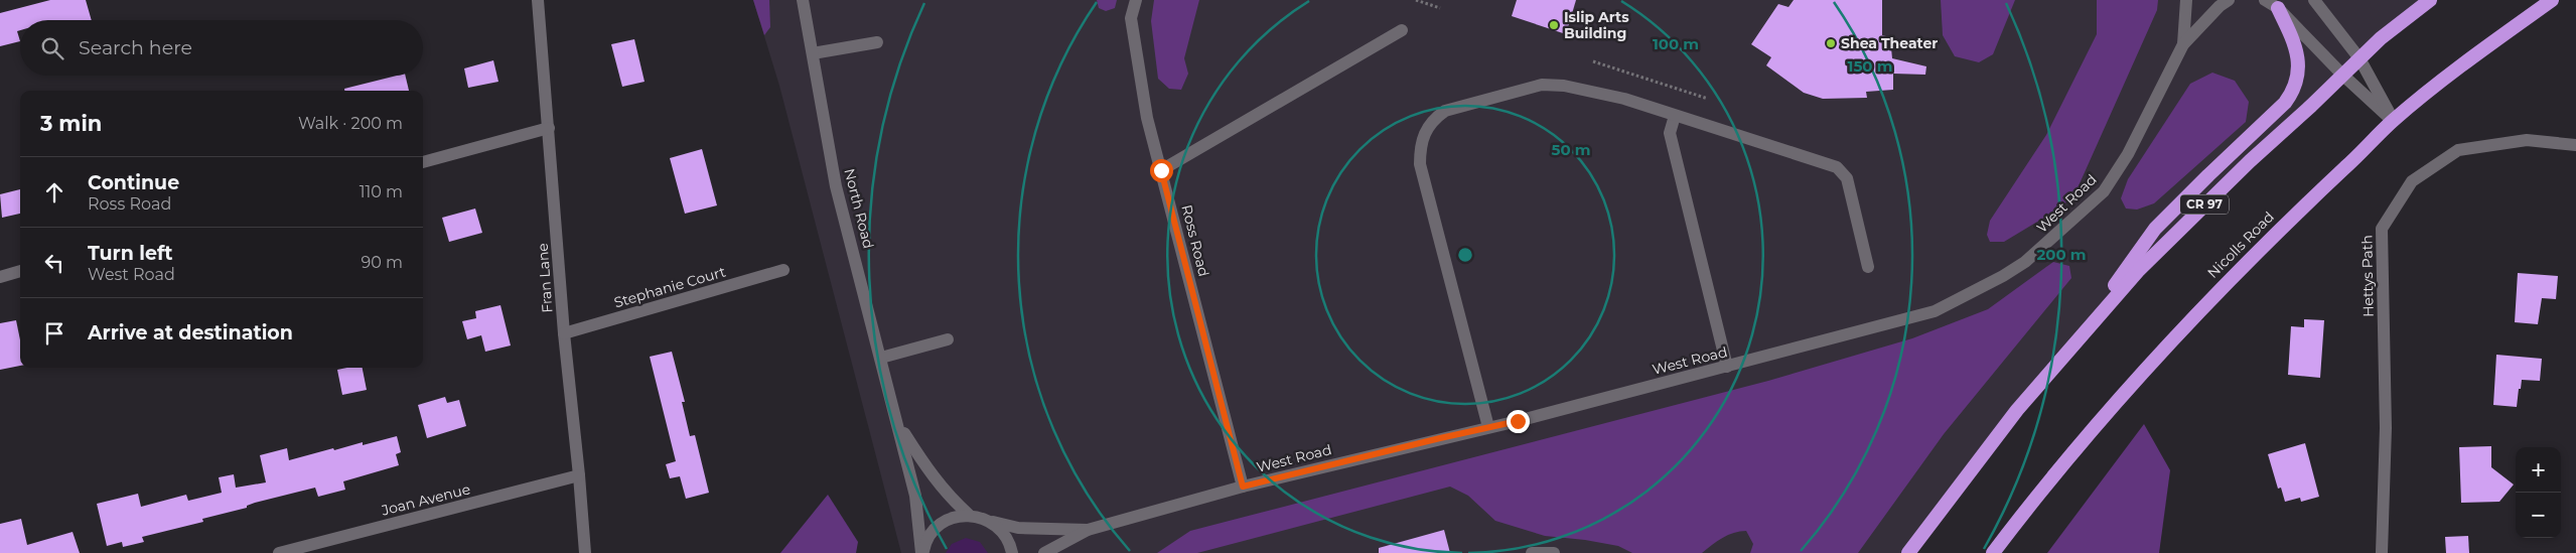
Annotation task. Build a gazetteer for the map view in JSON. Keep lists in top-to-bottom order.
{
  "streets": {
    "highway": ["CR 97", "Nicolls Road"],
    "street": [
      "West Road",
      "North Road",
      "Ross Road",
      "Hettys Path",
      "Fran Lane",
      "Stephanie Court",
      "Joan Avenue"
    ]
  },
  "crossings": [
    ["West Road", "North Road"],
    ["West Road", "Ross Road"],
    ["Fran Lane", "Stephanie Court"],
    ["Fran Lane", "Joan Avenue"]
  ],
  "places": ["Islip Arts Building", "Shea Theater"],
  "page": {
    "search": "Search here",
    "heading": ["3 min", "Walk · 200 m"],
    "list": [
      ["Continue", "Ross Road", "110 m"],
      ["Turn left", "West Road", "90 m"],
      "Arrive at destination"
    ],
    "map_buttons": ["+", "−"]
  },
  "rings": [
    "100 m",
    "150 m",
    "50 m",
    "200 m"
  ]
}
